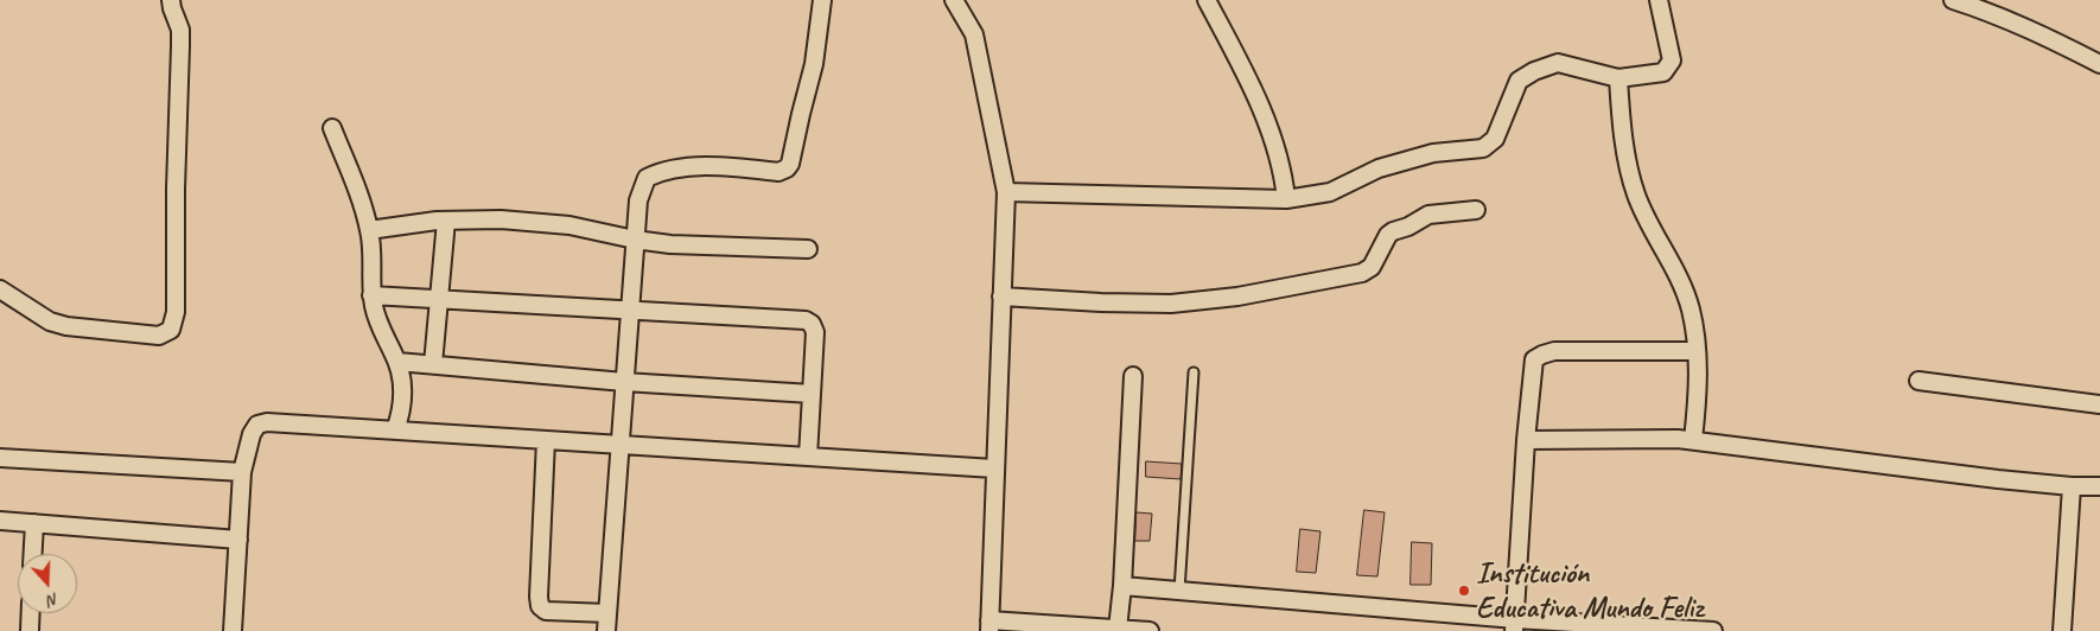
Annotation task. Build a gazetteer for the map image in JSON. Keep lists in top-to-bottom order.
{
  "places": ["Institución Educativa Mundo Feliz"],
  "north": "bottom"
}
